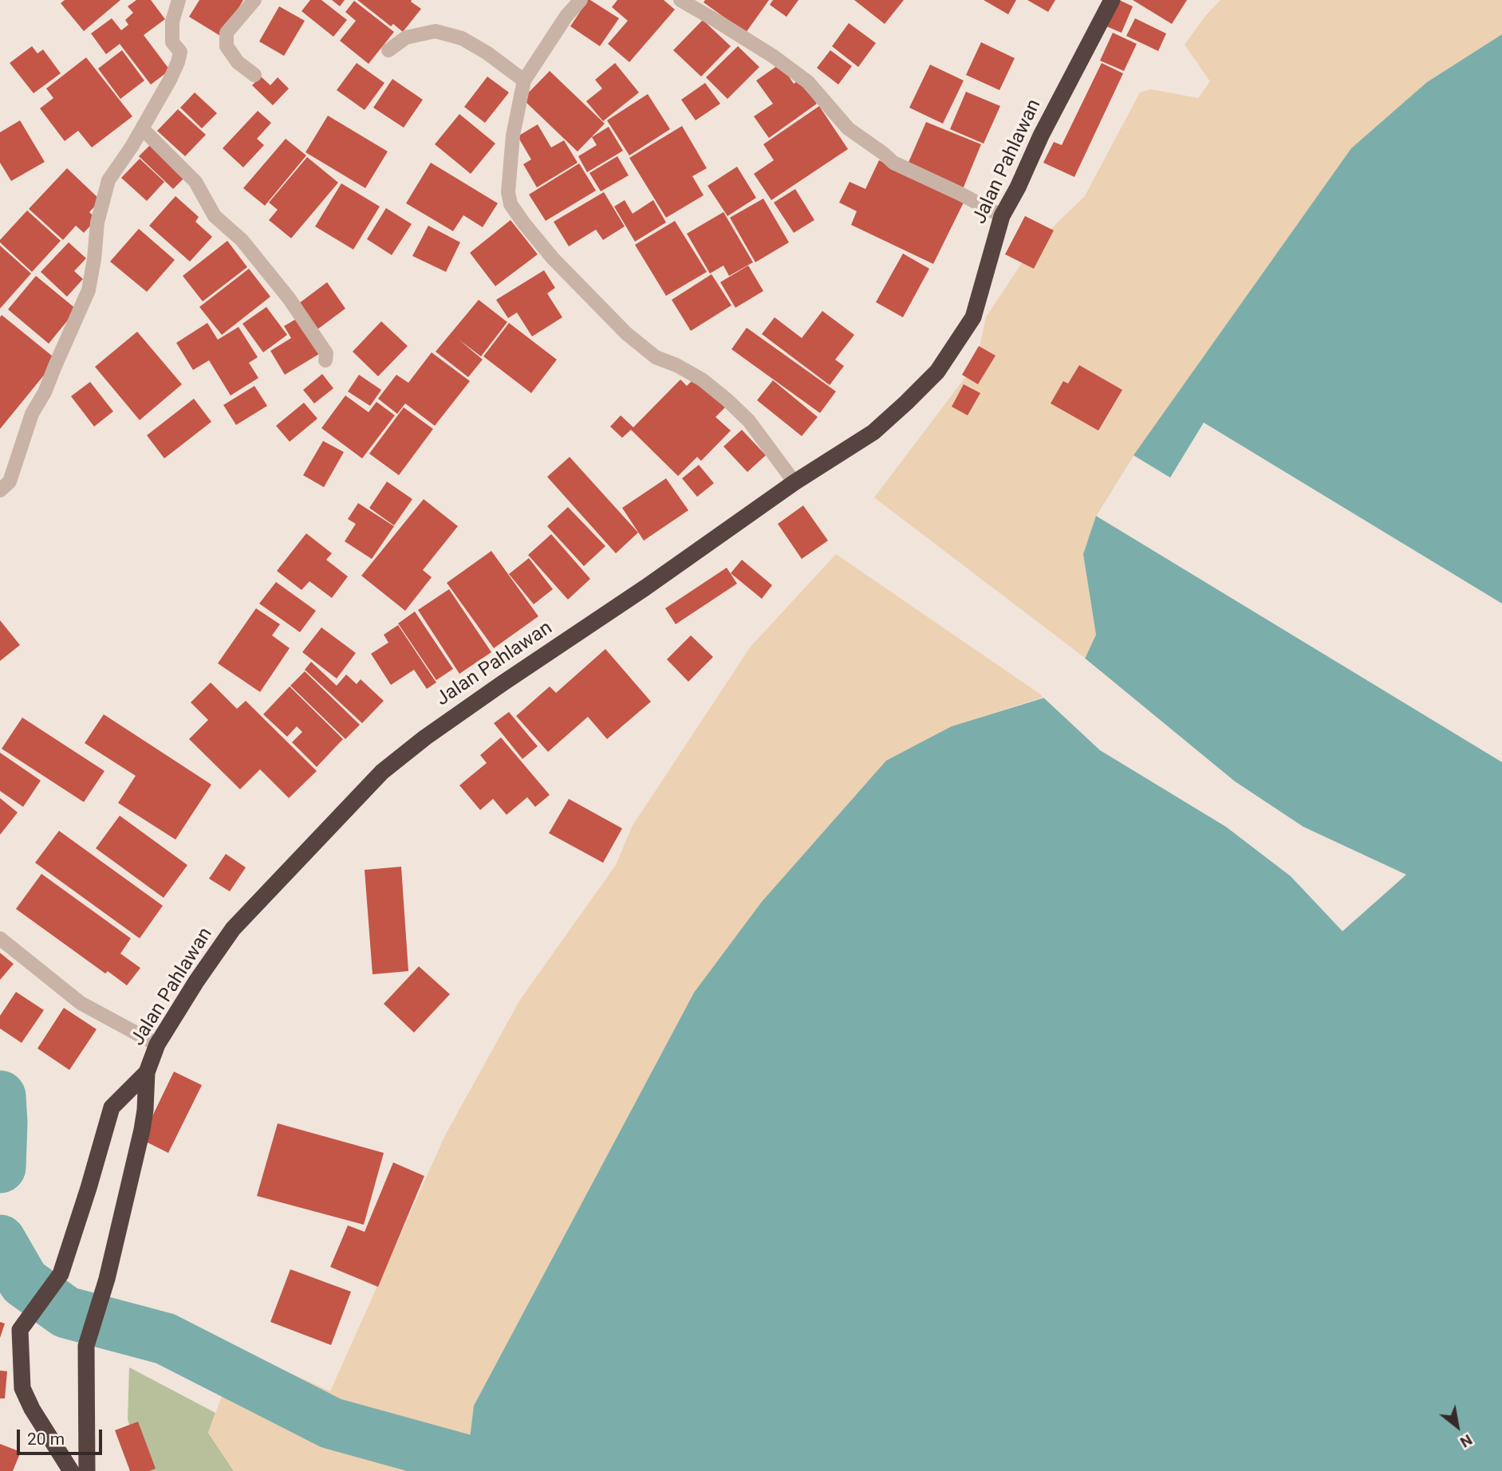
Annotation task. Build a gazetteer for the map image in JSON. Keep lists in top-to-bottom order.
{
  "streets": {
    "highway": ["Jalan Pahlawan"]
  },
  "scale_bar": "20 m",
  "north": "bottom right"
}
